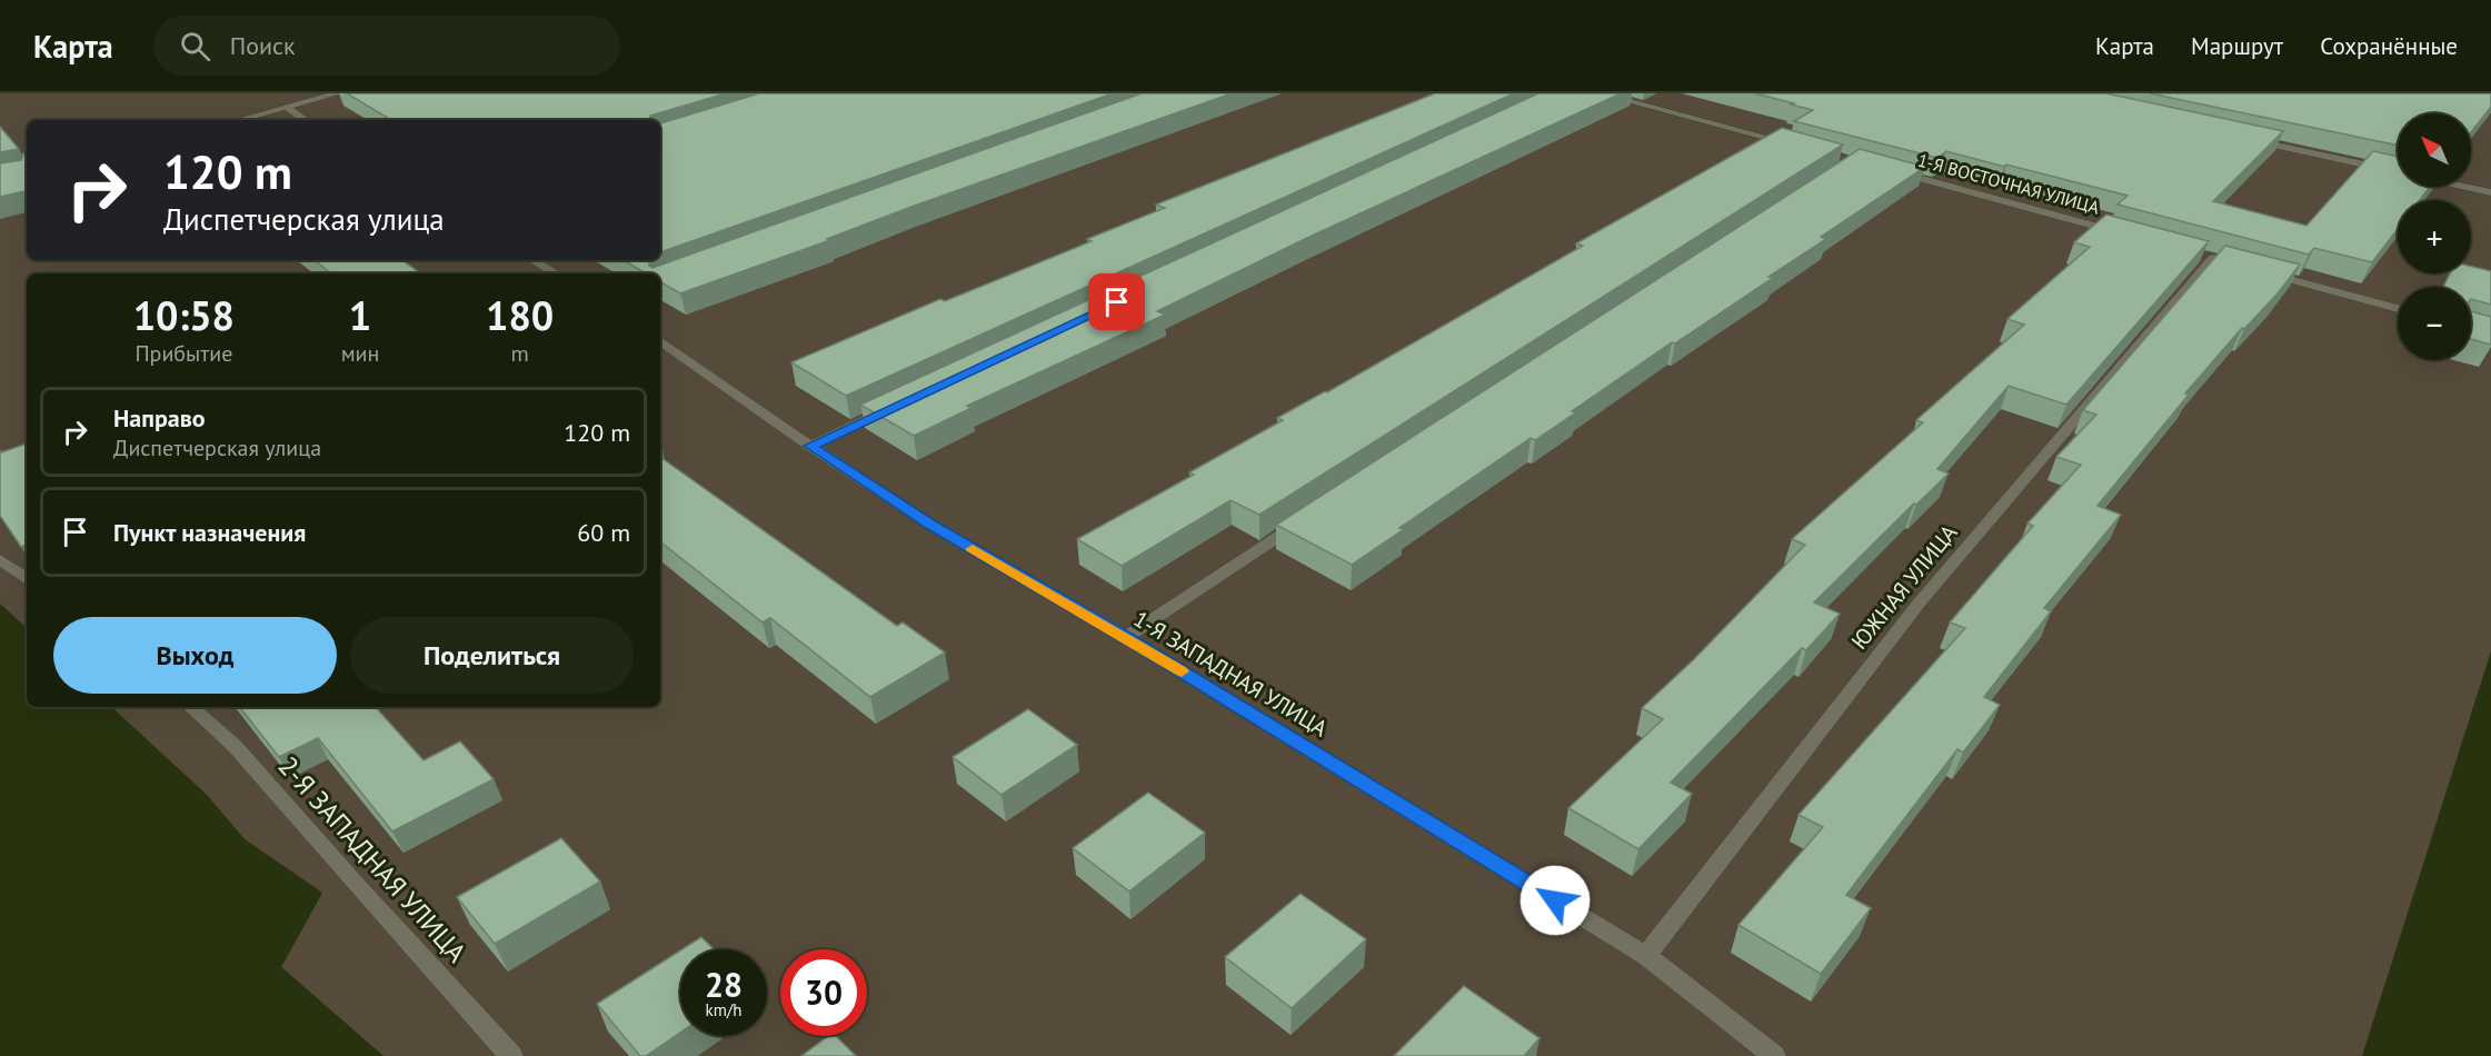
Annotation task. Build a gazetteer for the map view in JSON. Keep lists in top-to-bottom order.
{
  "streets": {
    "street": [
      "1-Я ВОСТОЧНАЯ УЛИЦА",
      "ЮЖНАЯ УЛИЦА",
      "1-Я ЗАПАДНАЯ УЛИЦА",
      "2-Я ЗАПАДНАЯ УЛИЦА"
    ]
  },
  "crossings": [
    ["ЮЖНАЯ УЛИЦА", "1-Я ЗАПАДНАЯ УЛИЦА"]
  ],
  "north": "top left",
  "page": {
    "header": "Карта",
    "search": "Поиск",
    "nav": ["Карта", "Маршрут", "Сохранённые"],
    "map_buttons": ["+", "−"],
    "turn": ["120 m", "Диспетчерская улица"],
    "eta": [
      "10:58",
      "Прибытие",
      "1",
      "мин",
      "180",
      "m"
    ],
    "list": [
      {
        "name": "Направо",
        "note": "Диспетчерская улица",
        "value": "120 m"
      },
      {
        "name": "Пункт назначения",
        "value": "60 m"
      }
    ],
    "buttons": ["Выход", "Поделиться"],
    "speed": "28 km/h",
    "limit": "30"
  }
}
